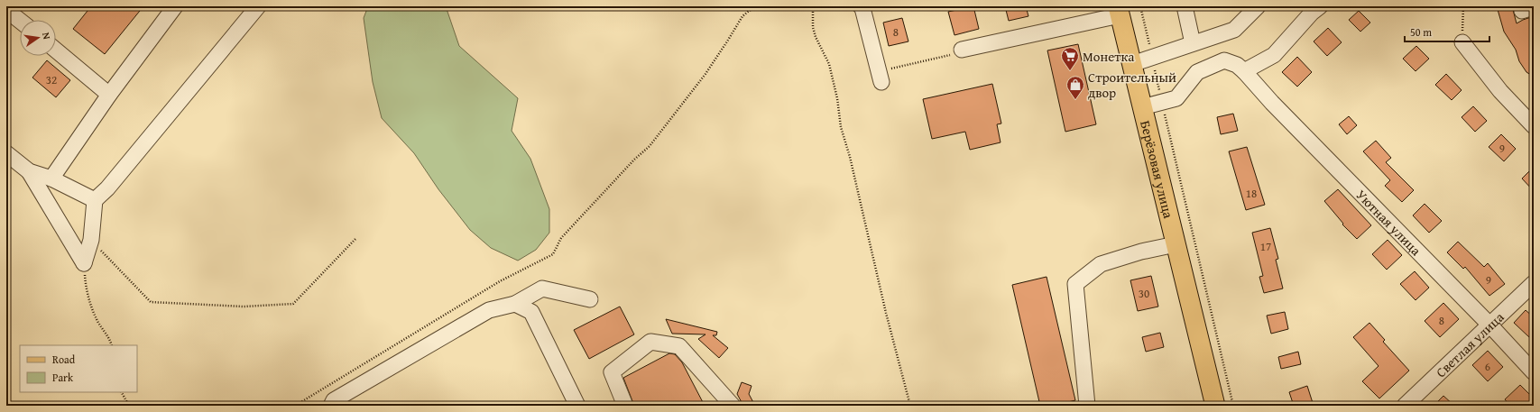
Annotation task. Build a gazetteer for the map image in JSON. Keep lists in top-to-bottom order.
{
  "streets": {
    "main road": ["Берёзовая улица"],
    "street": ["Уютная улица", "Светлая улица"]
  },
  "crossings": [
    ["Берёзовая улица", "Уютная улица"],
    ["Уютная улица", "Светлая улица"]
  ],
  "places": {
    "supermarket": ["Монетка"],
    "shop": ["Строительный двор"]
  },
  "house_numbers": [
    "8",
    "32",
    "9",
    "18",
    "17",
    "9",
    "30",
    "8",
    "6"
  ],
  "legend": ["Road", "Park"],
  "scale_bar": "50 m",
  "north": "right"
}
